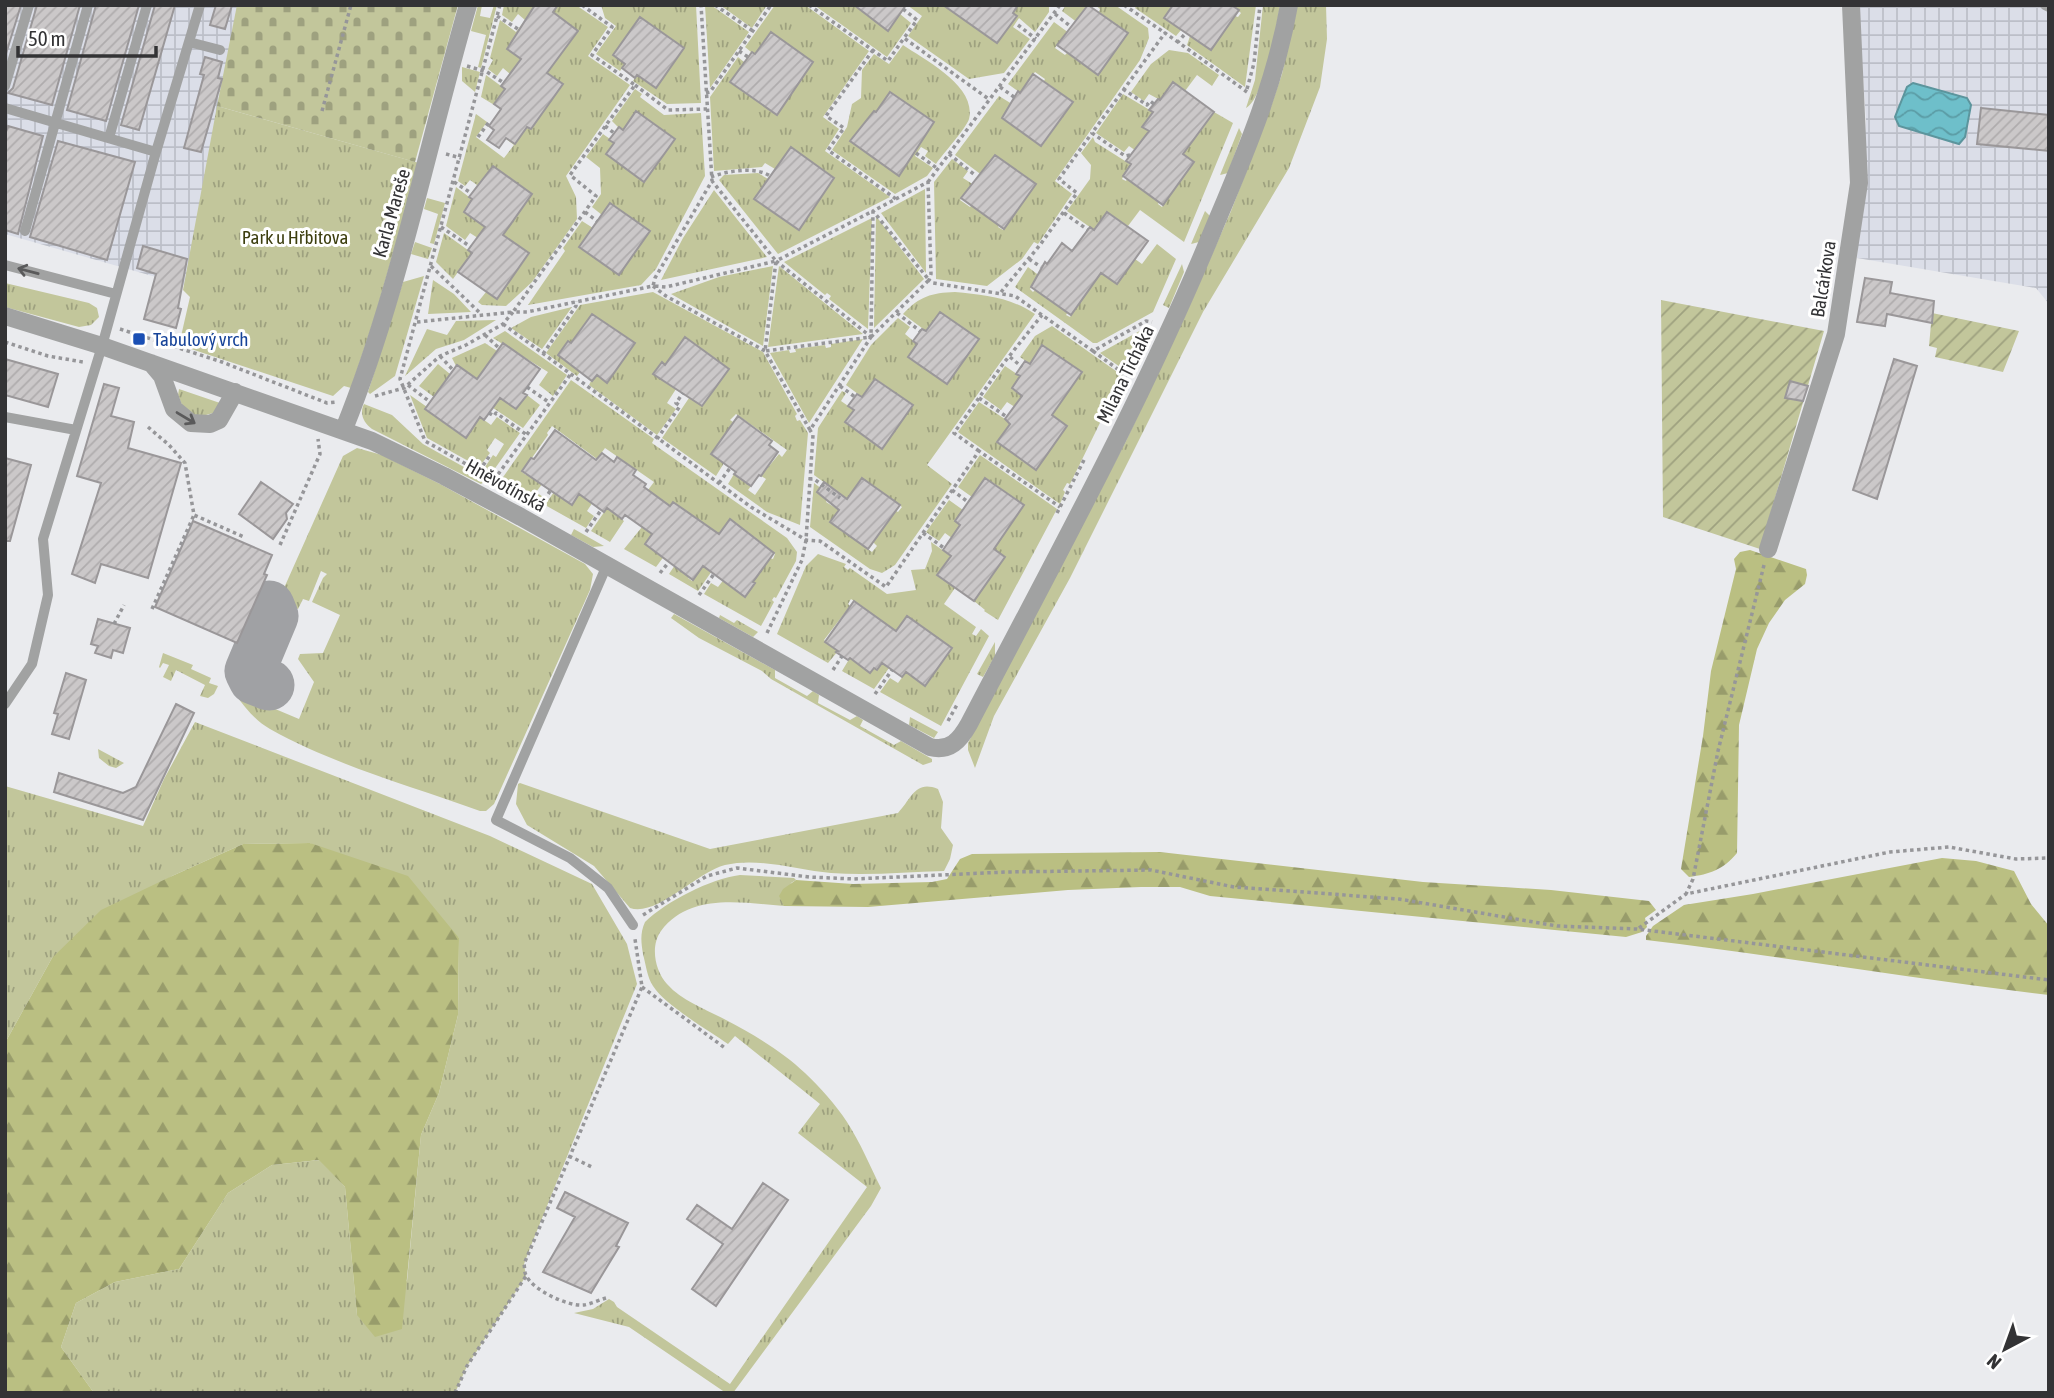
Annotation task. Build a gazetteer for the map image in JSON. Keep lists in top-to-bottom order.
{
  "streets": {
    "street": [
      "Karla Mareše",
      "Balcárkova",
      "Milana Ticháka",
      "Hněvotínská"
    ]
  },
  "crossings": [
    ["Karla Mareše", "Hněvotínská"],
    ["Milana Ticháka", "Hněvotínská"]
  ],
  "parks": ["Park u Hřbitova"],
  "places": {
    "transit": ["Tabulový vrch"]
  },
  "scale_bar": "50 m",
  "north": "bottom left"
}
